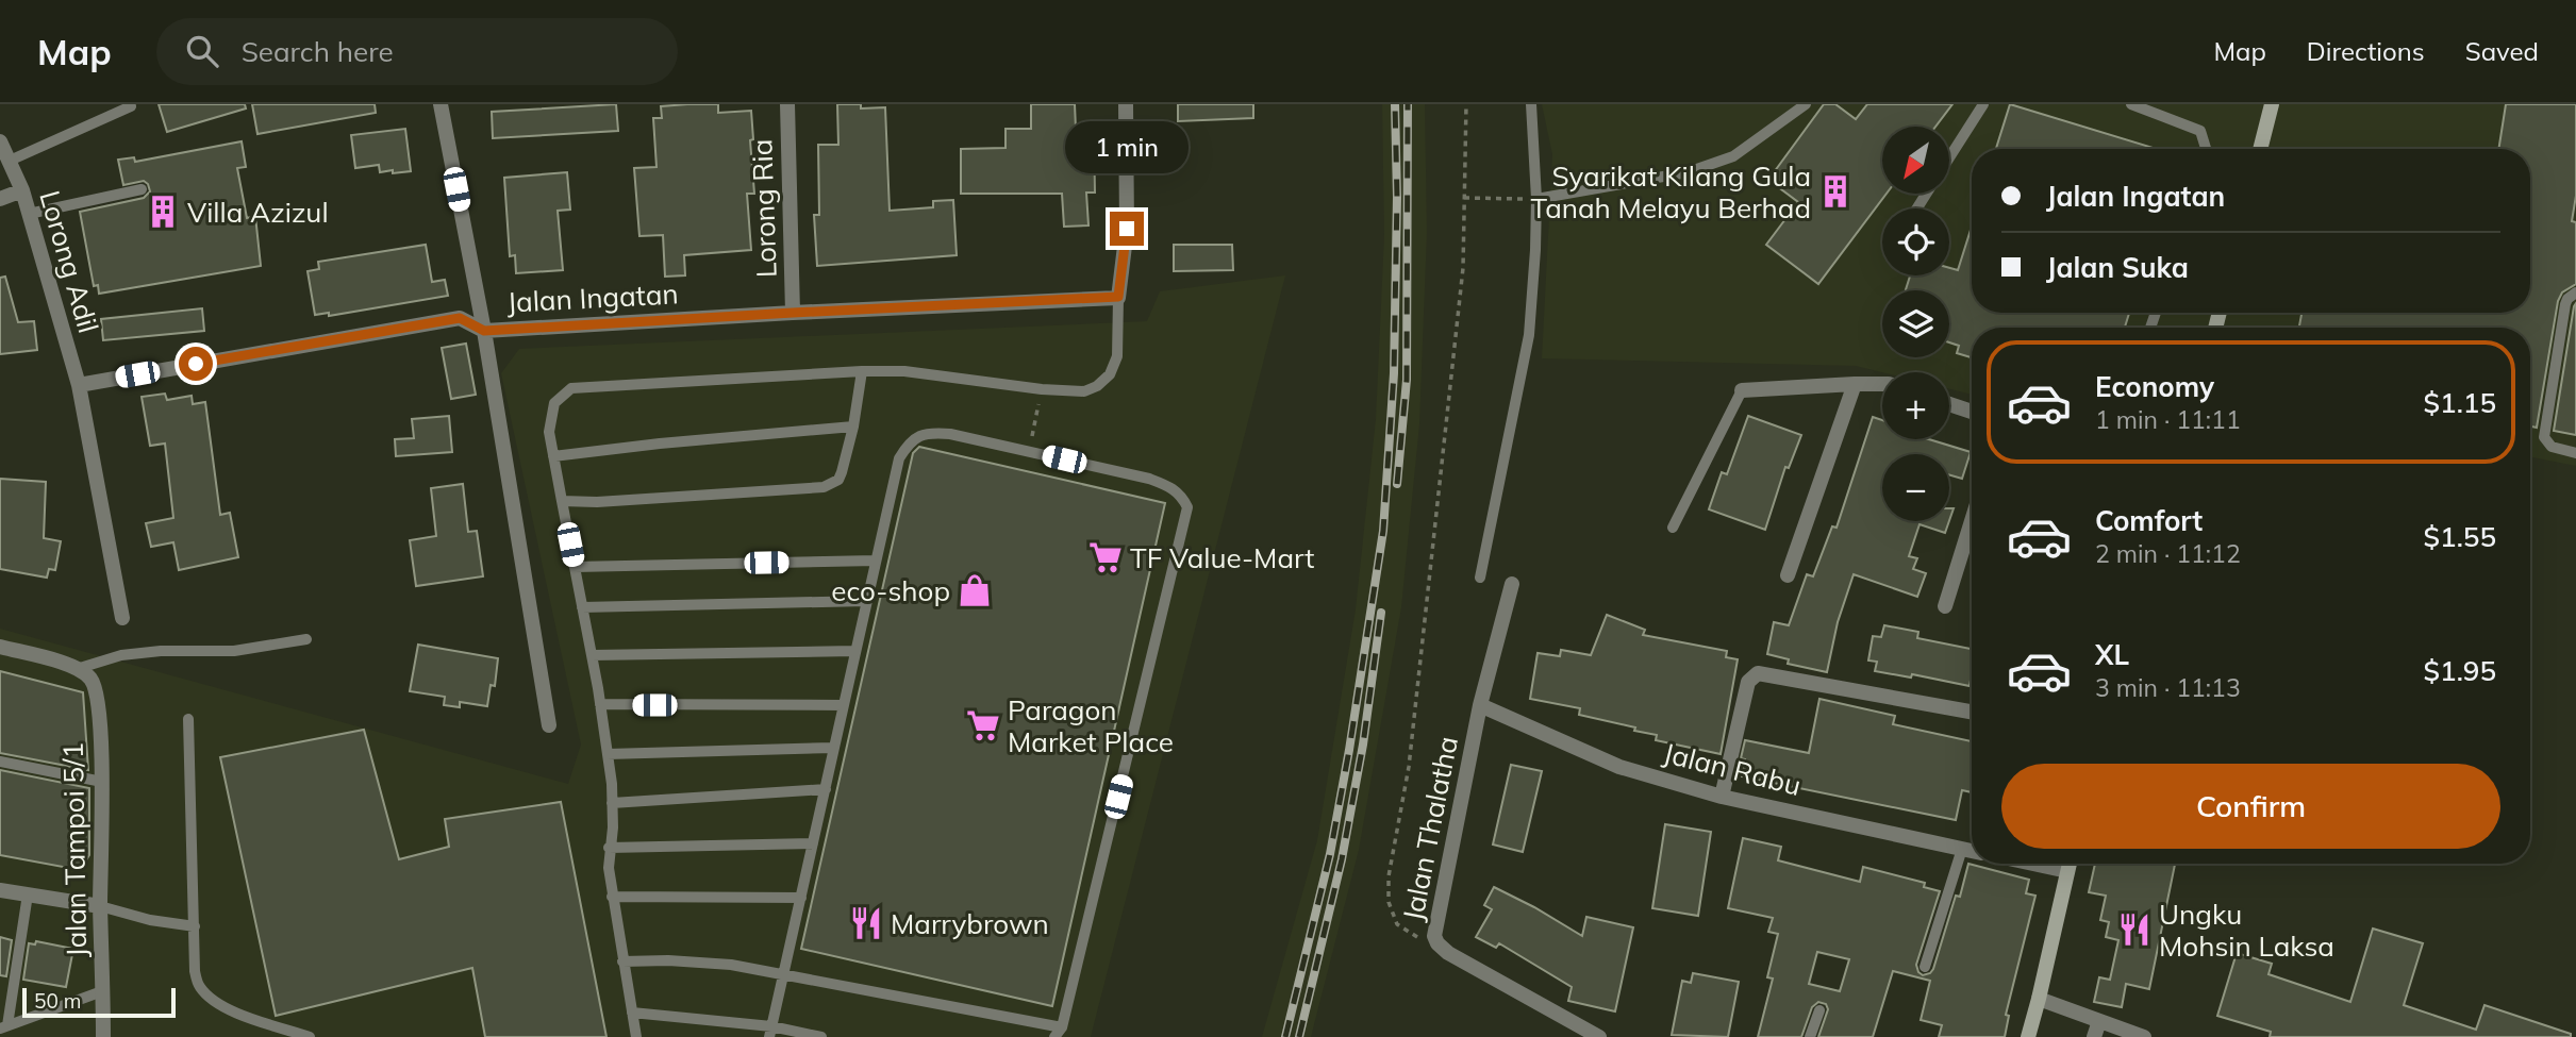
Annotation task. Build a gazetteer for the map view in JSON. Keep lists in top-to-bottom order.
{
  "streets": {
    "street": [
      "Lorong Ria",
      "Lorong Adil",
      "Jalan Ingatan",
      "Jalan Rabu",
      "Jalan Thalatha",
      "Jalan Tampoi 5/1"
    ]
  },
  "crossings": [
    ["Lorong Ria", "Jalan Ingatan"],
    ["Lorong Adil", "Jalan Ingatan"],
    ["Jalan Rabu", "Jalan Thalatha"]
  ],
  "places": {
    "building": ["Syarikat Kilang Gula Tanah Melayu Berhad", "Villa Azizul"],
    "supermarket": ["TF Value-Mart", "Paragon Market Place"],
    "shop": ["eco-shop"],
    "restaurant": ["Marrybrown", "Ungku Mohsin Laksa"]
  },
  "scale_bar": "50 m",
  "north": "bottom left",
  "page": {
    "header": "Map",
    "search": "Search here",
    "nav": ["Map", "Directions", "Saved"],
    "bubble": "1 min",
    "map_buttons": ["+", "−"],
    "banner": ["Jalan Ingatan", "Jalan Suka"],
    "list": [
      {
        "name": "Economy",
        "note": "1 min · 11:11",
        "value": "$1.15"
      },
      {
        "name": "Comfort",
        "note": "2 min · 11:12",
        "value": "$1.55"
      },
      {
        "name": "XL",
        "note": "3 min · 11:13",
        "value": "$1.95"
      }
    ],
    "buttons": "Confirm",
    "scale": "50 m"
  }
}
